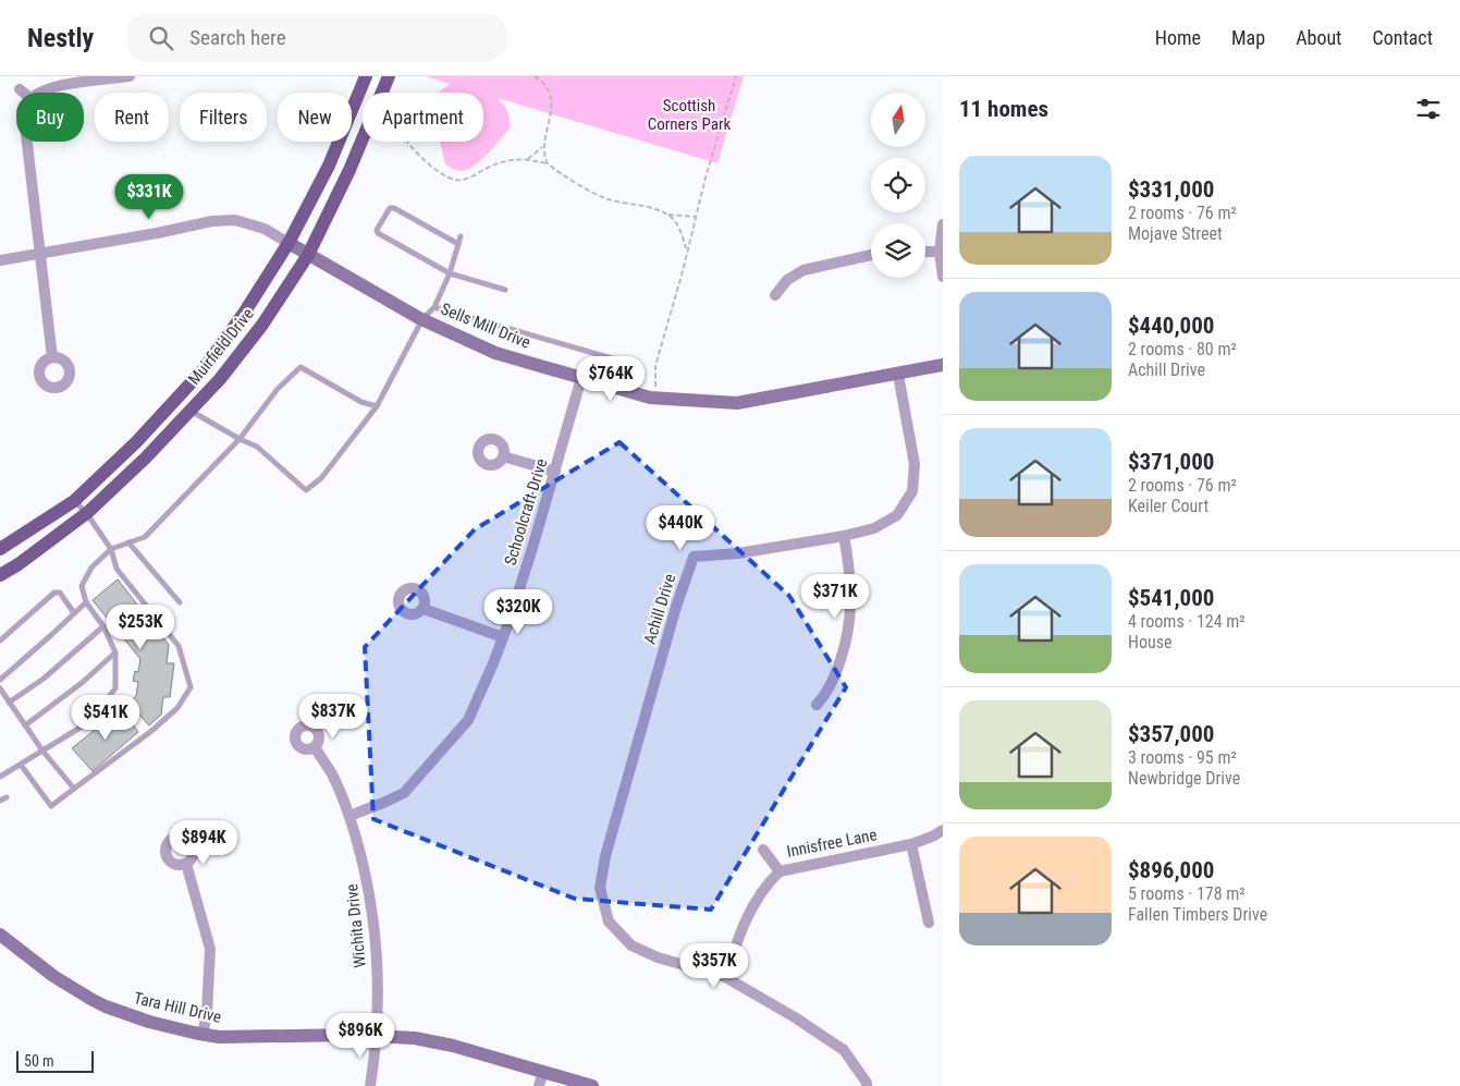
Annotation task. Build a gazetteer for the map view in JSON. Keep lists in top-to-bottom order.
{
  "streets": {
    "main road": ["Muirfield Drive"],
    "street": [
      "Sells Mill Drive",
      "Schoolcraft Drive",
      "Achill Drive",
      "Innisfree Lane",
      "Wichita Drive",
      "Tara Hill Drive"
    ]
  },
  "crossings": [
    ["Sells Mill Drive", "Muirfield Drive"],
    ["Sells Mill Drive", "Schoolcraft Drive"],
    ["Sells Mill Drive", "Achill Drive"],
    ["Schoolcraft Drive", "Wichita Drive"],
    ["Achill Drive", "Innisfree Lane"],
    ["Wichita Drive", "Tara Hill Drive"]
  ],
  "parks": ["Scottish Corners Park"],
  "scale_bar": "50 m",
  "north": "top",
  "page": {
    "header": "Nestly",
    "search": "Search here",
    "nav": [
      "Home",
      "Map",
      "About",
      "Contact"
    ],
    "heading": "11 homes",
    "chip": [
      "Buy",
      "Rent",
      "Filters",
      "New",
      "Apartment"
    ],
    "list": [
      {
        "name": "$331,000",
        "note": "2 rooms · 76 m² · Mojave Street"
      },
      {
        "name": "$440,000",
        "note": "2 rooms · 80 m² · Achill Drive"
      },
      {
        "name": "$371,000",
        "note": "2 rooms · 76 m² · Keiler Court"
      },
      {
        "name": "$541,000",
        "note": "4 rooms · 124 m² · House"
      },
      {
        "name": "$357,000",
        "note": "3 rooms · 95 m² · Newbridge Drive"
      },
      {
        "name": "$896,000",
        "note": "5 rooms · 178 m² · Fallen Timbers Drive"
      }
    ],
    "price": [
      "$331K",
      "$764K",
      "$440K",
      "$371K",
      "$320K",
      "$253K",
      "$837K",
      "$541K",
      "$894K",
      "$357K",
      "$896K"
    ],
    "scale": "50 m"
  }
}
